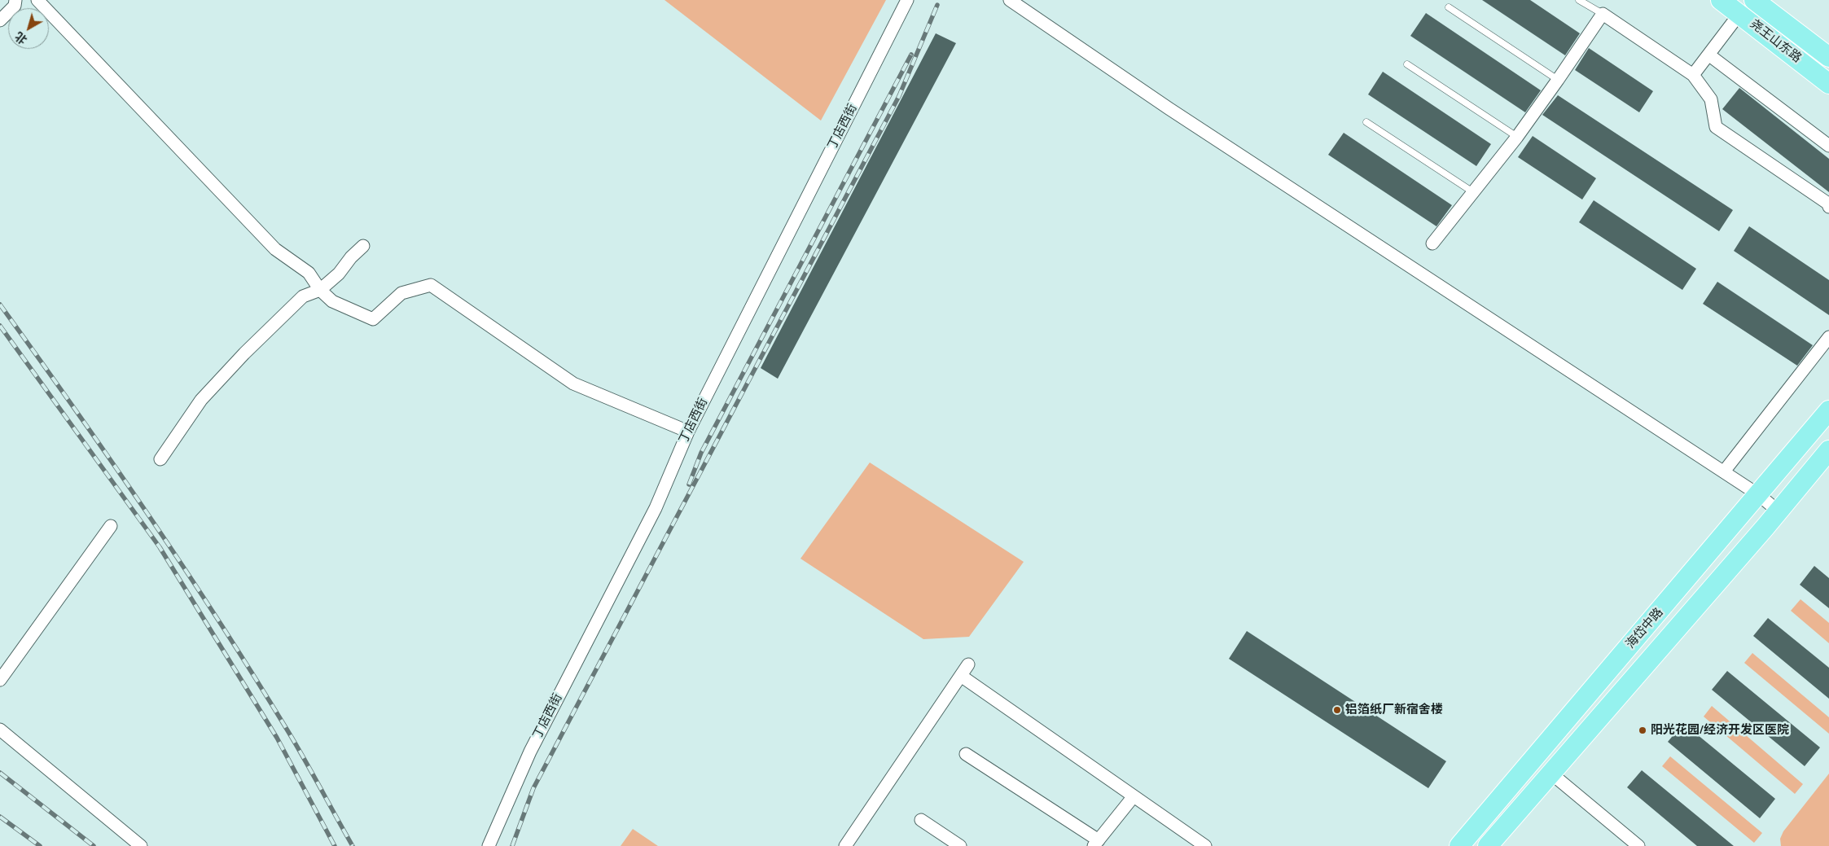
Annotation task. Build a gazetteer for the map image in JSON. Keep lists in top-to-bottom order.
{
  "streets": {
    "main road": ["尧王山东路", "海岱中路"],
    "street": ["丁店西街"]
  },
  "places": ["铝箔纸厂新宿舍楼", "阳光花园/经济开发区医院"],
  "north": "bottom left"
}
